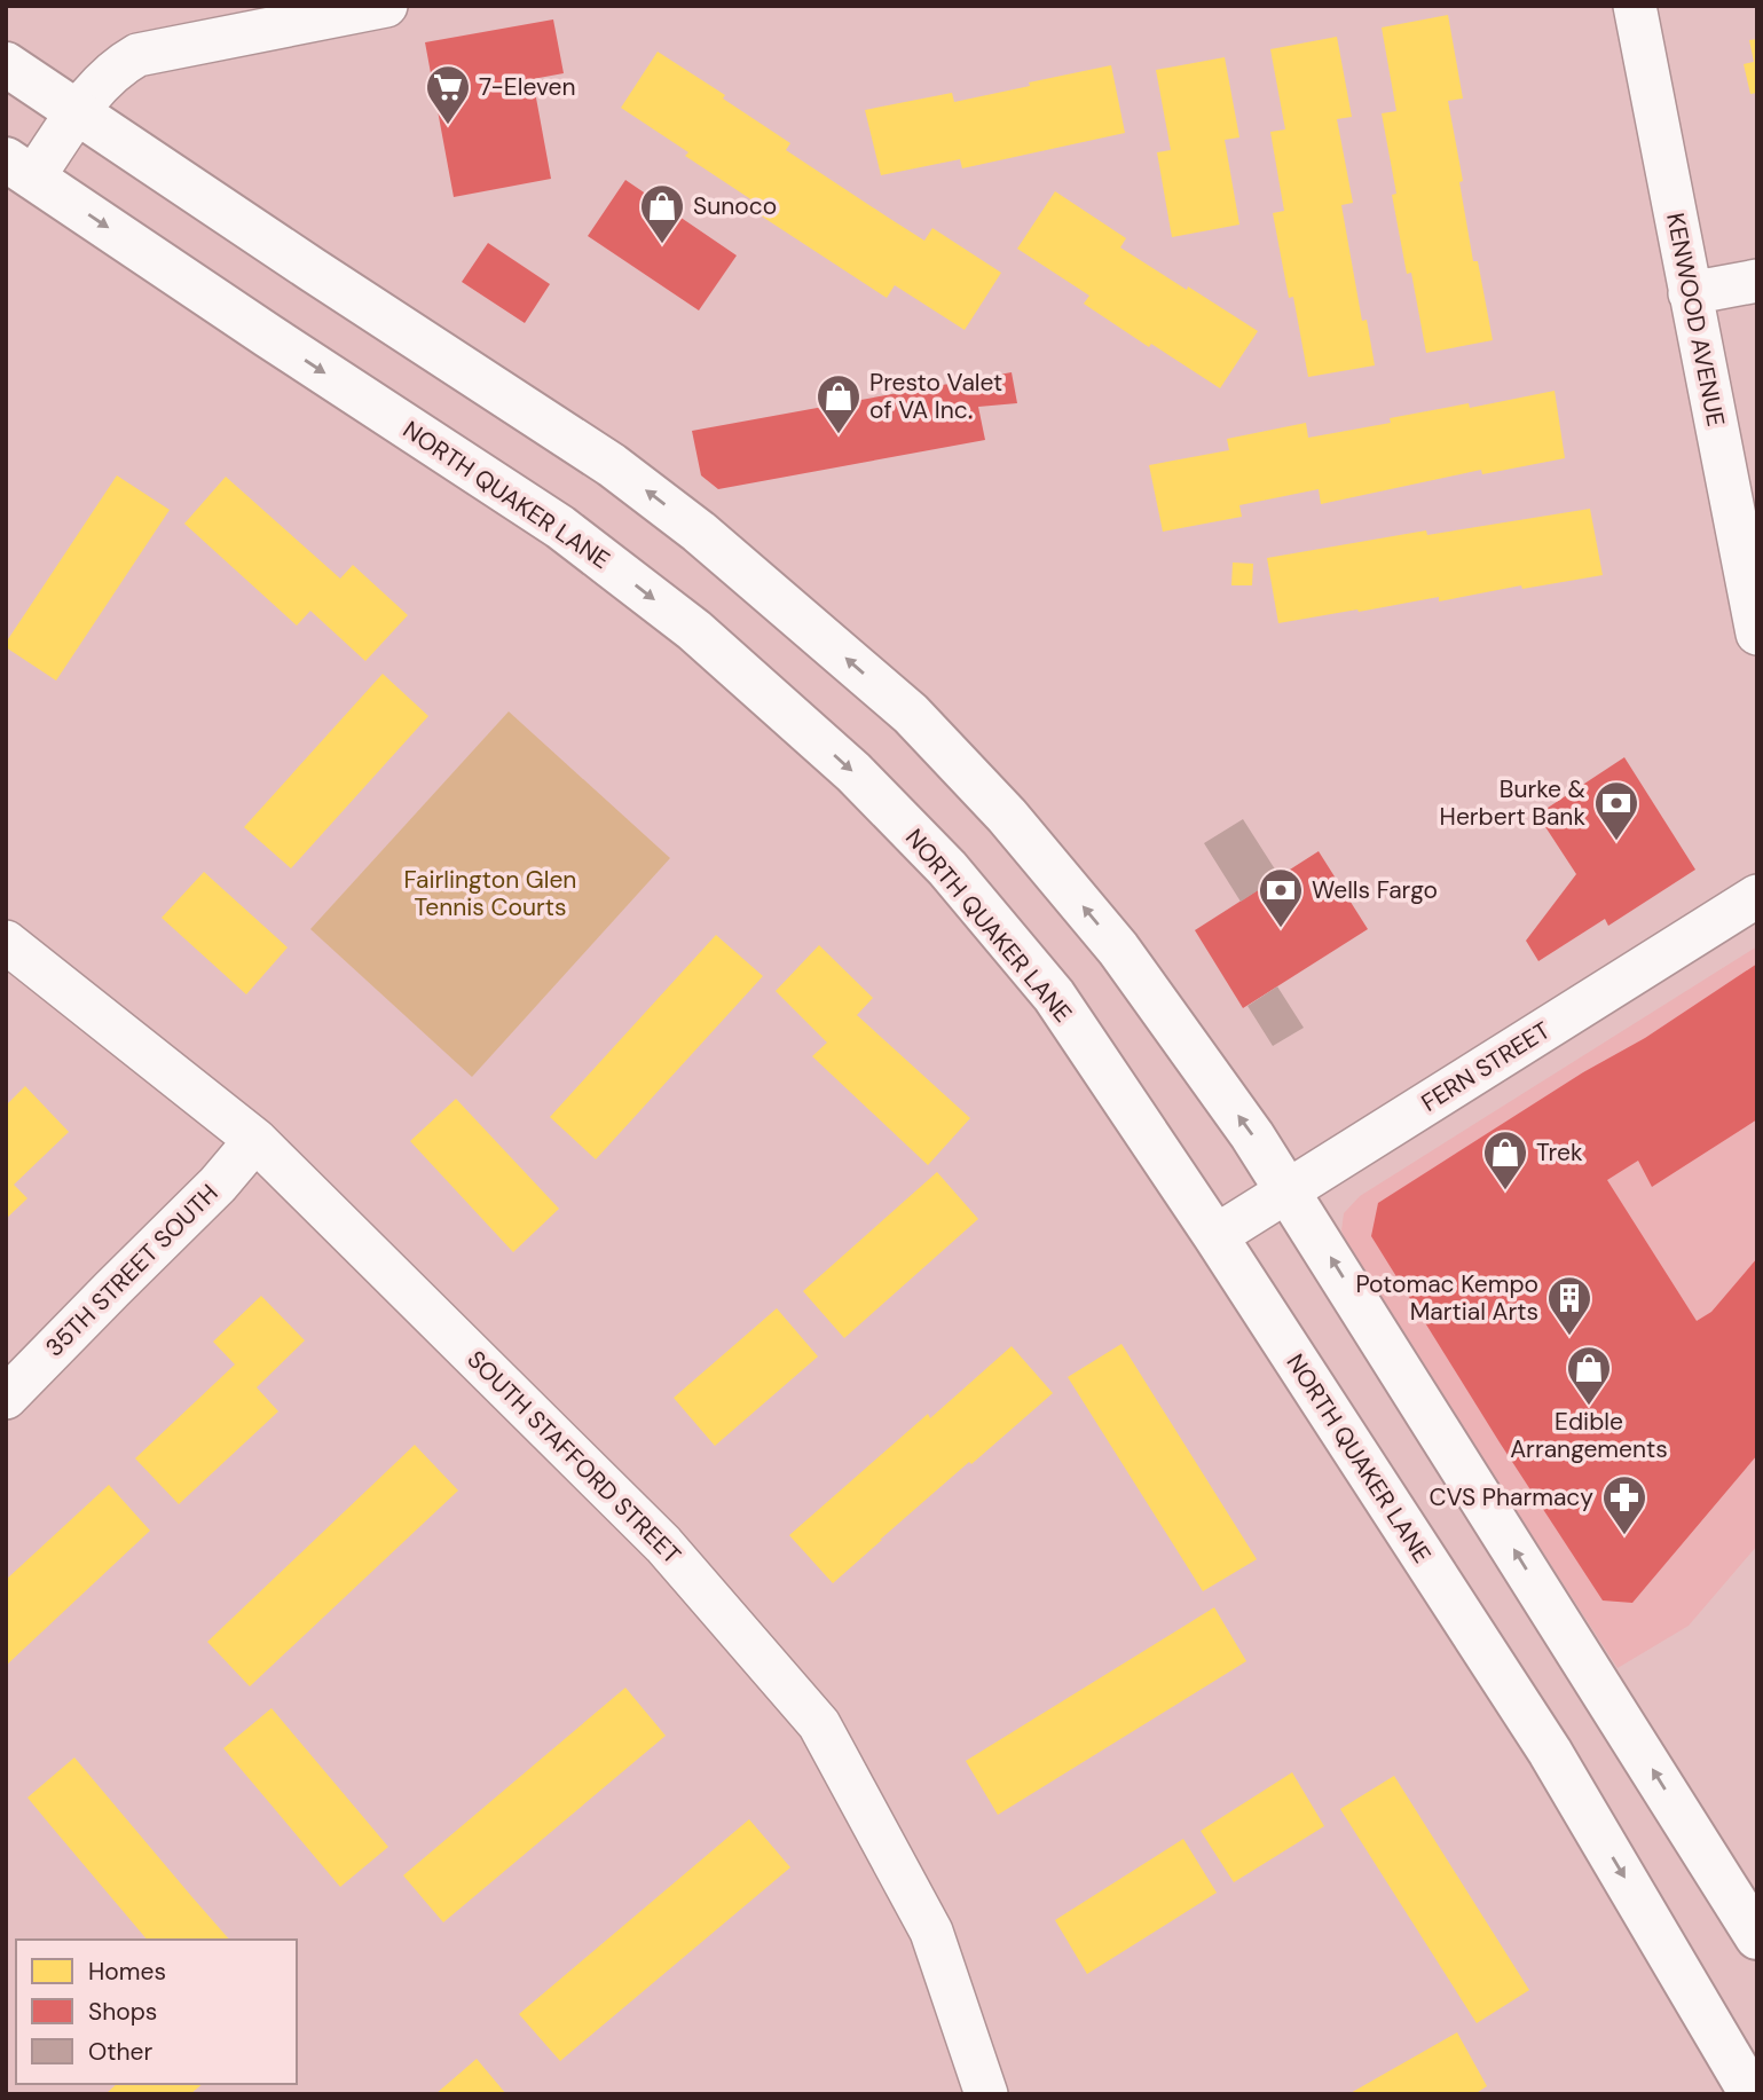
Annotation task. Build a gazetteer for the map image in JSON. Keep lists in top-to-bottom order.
{
  "streets": {
    "main road": ["NORTH QUAKER LANE"],
    "street": [
      "KENWOOD AVENUE",
      "FERN STREET",
      "35TH STREET SOUTH",
      "SOUTH STAFFORD STREET"
    ]
  },
  "crossings": [
    ["NORTH QUAKER LANE", "FERN STREET"],
    ["35TH STREET SOUTH", "SOUTH STAFFORD STREET"]
  ],
  "parks": ["Fairlington Glen Tennis Courts"],
  "places": {
    "supermarket": ["7-Eleven"],
    "shop": [
      "Sunoco",
      "Presto Valet of VA Inc.",
      "Trek",
      "Edible Arrangements"
    ],
    "bank": ["Burke & Herbert Bank", "Wells Fargo"],
    "building": ["Potomac Kempo Martial Arts"],
    "pharmacy": ["CVS Pharmacy"]
  },
  "legend": ["Homes", "Shops", "Other"]
}
